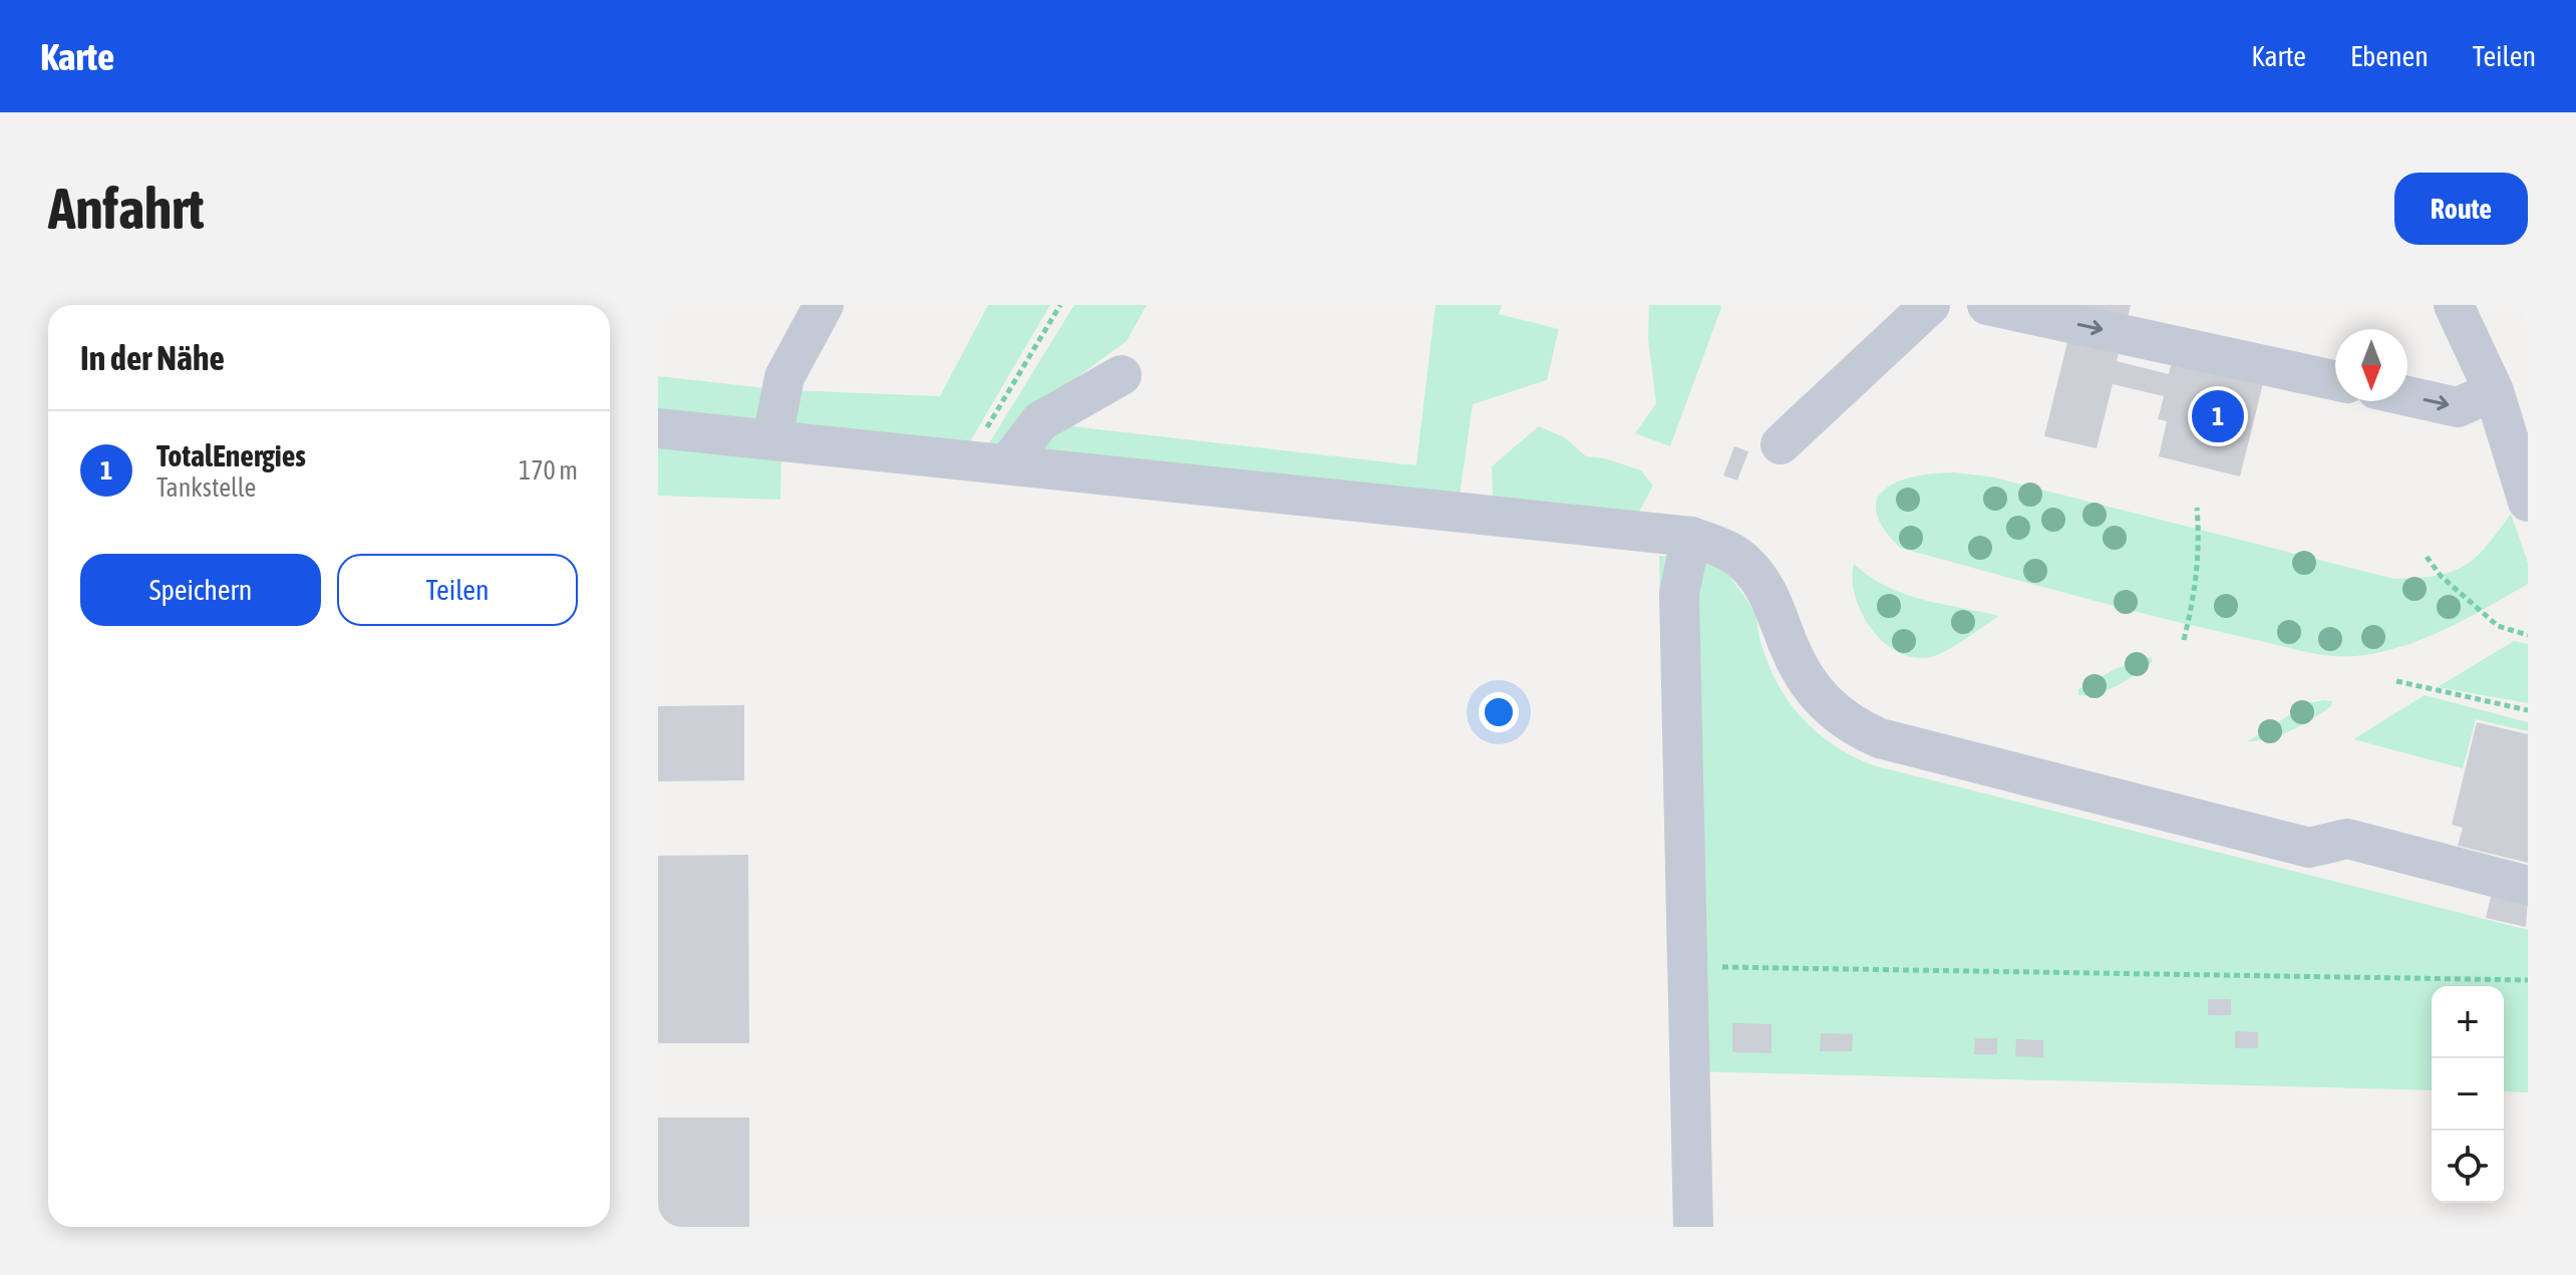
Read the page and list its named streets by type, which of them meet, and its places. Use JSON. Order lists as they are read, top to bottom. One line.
{"north":"bottom","page":{"header":"Karte","nav":["Karte","Ebenen","Teilen"],"buttons":["Route",["Speichern","Teilen"]],"title":"Anfahrt","heading":"In der Nähe","pins":"1","list":[{"mark":"1","name":"TotalEnergies","note":"Tankstelle","value":"170 m"}],"map_buttons":["+","−"]}}
